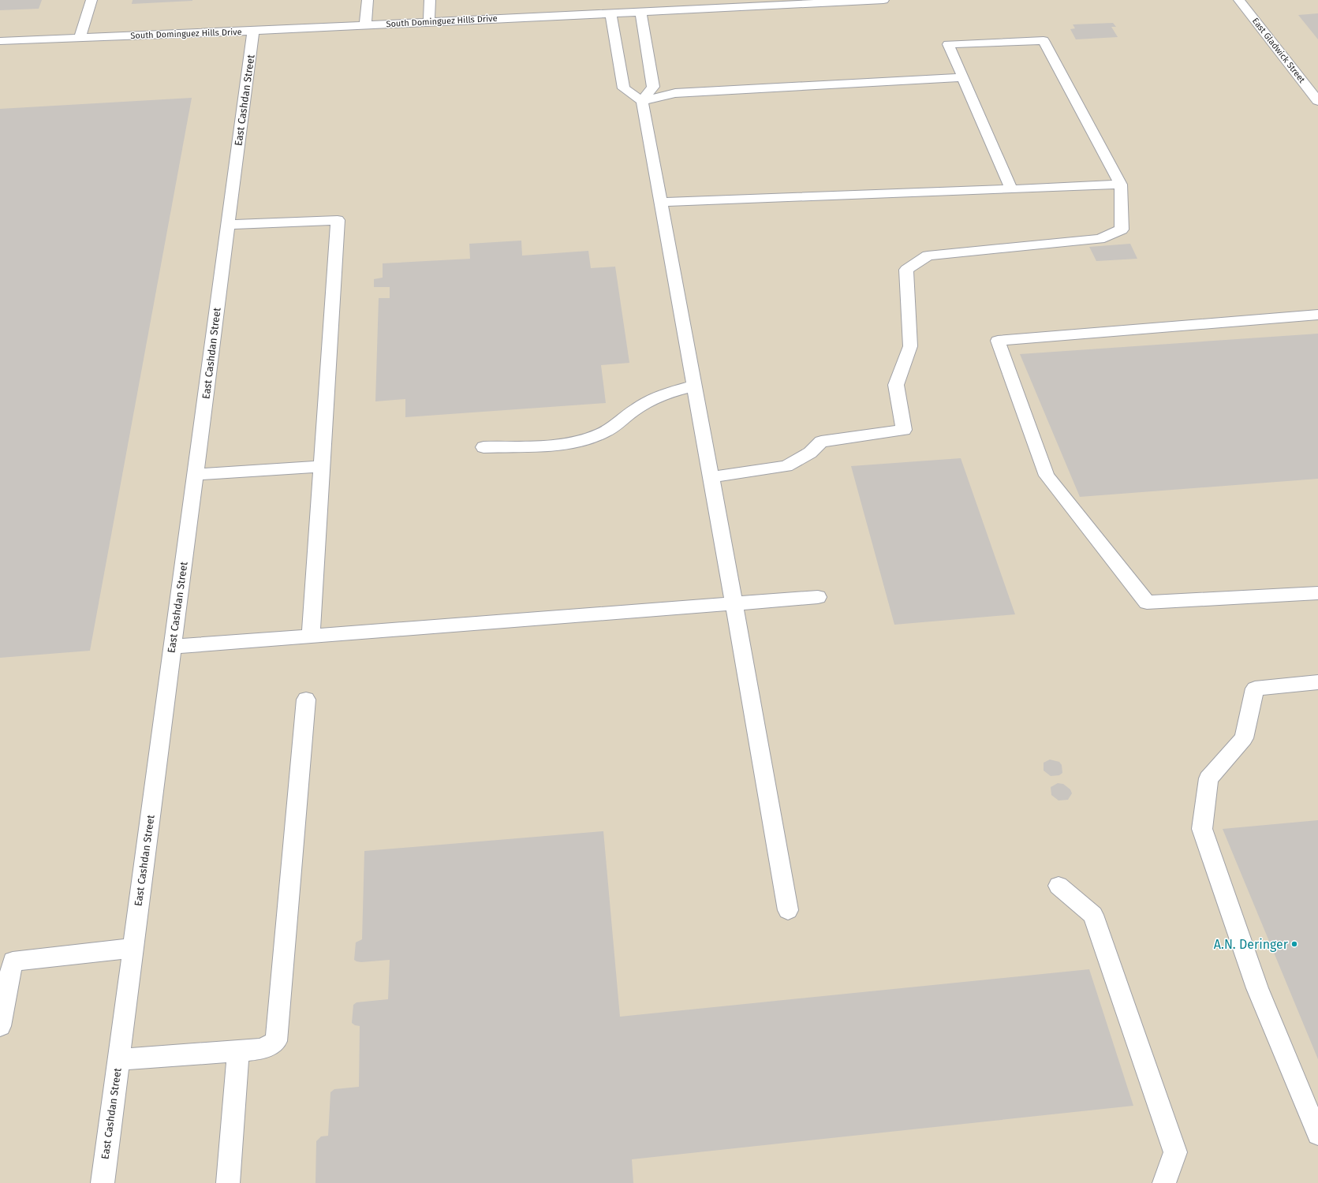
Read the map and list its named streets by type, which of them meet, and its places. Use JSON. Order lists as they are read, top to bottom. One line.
{"streets":{"street":["South Dominguez Hills Drive","East Gladwick Street","East Cashdan Street"]},"crossings":[["South Dominguez Hills Drive","East Cashdan Street"]],"places":["A.N. Deringer"]}
